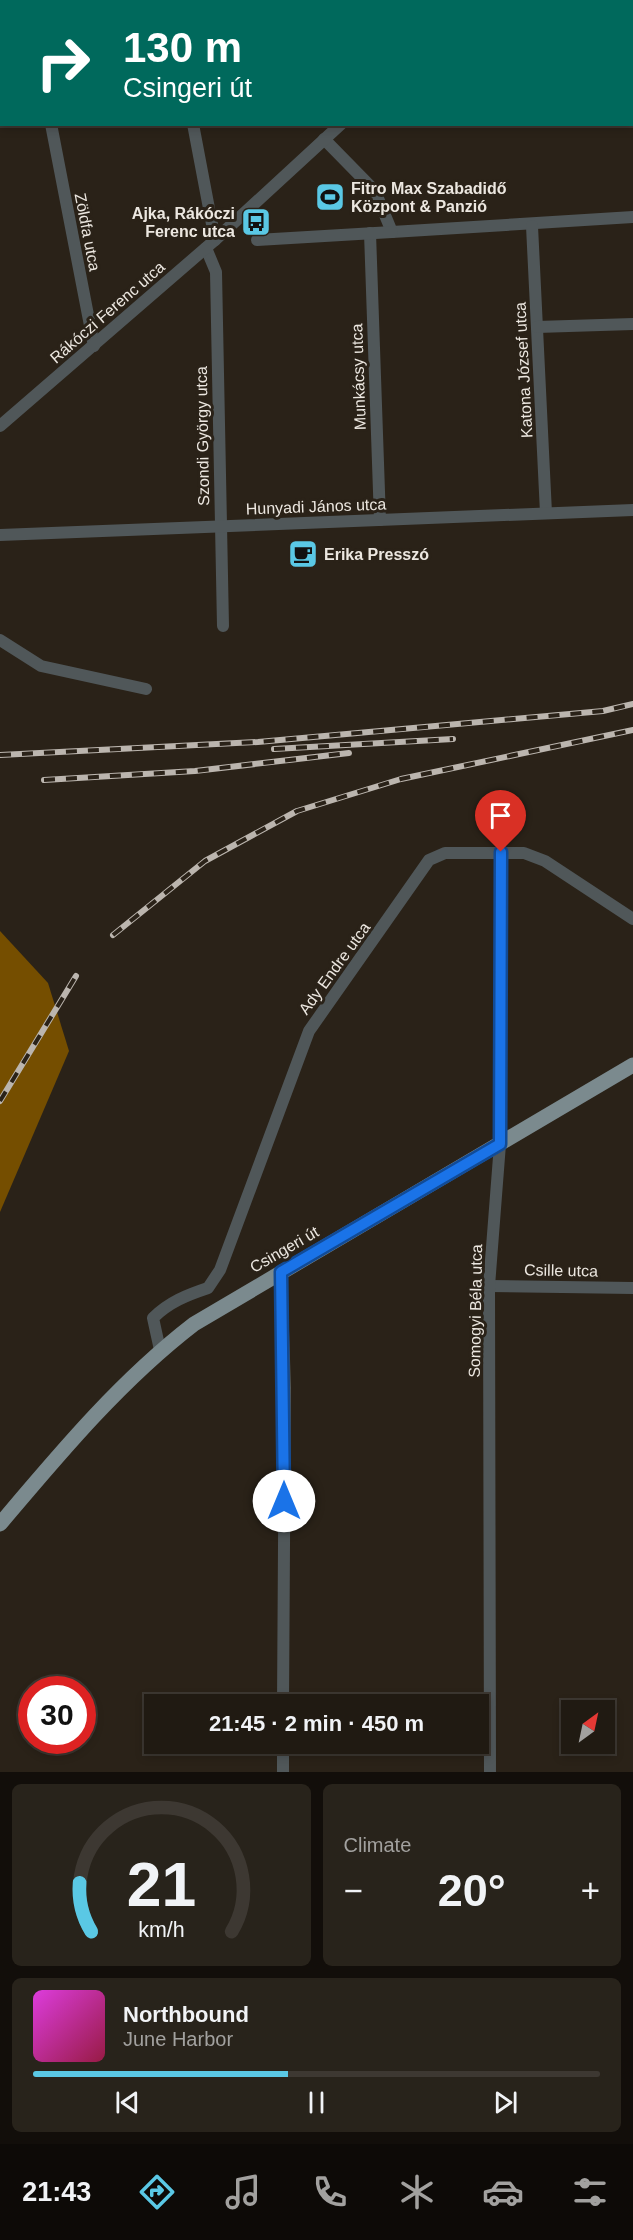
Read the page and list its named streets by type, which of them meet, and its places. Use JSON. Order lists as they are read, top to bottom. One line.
{"streets":{"main road":["Csingeri út"],"street":["Zöldfa utca","Rákóczi Ferenc utca","Katona József utca","Munkácsy utca","Szondi György utca","Hunyadi János utca","Ady Endre utca","Csille utca","Somogyi Béla utca"]},"crossings":[["Zöldfa utca","Rákóczi Ferenc utca"],["Rákóczi Ferenc utca","Szondi György utca"],["Katona József utca","Hunyadi János utca"],["Munkácsy utca","Hunyadi János utca"],["Szondi György utca","Hunyadi János utca"],["Ady Endre utca","Csingeri út"],["Ady Endre utca","Somogyi Béla utca"],["Csingeri út","Somogyi Béla utca"],["Csille utca","Somogyi Béla utca"]],"places":{"sports":["Fitro Max Szabadidő Központ & Panzió"],"bus stop":["Ajka, Rákóczi Ferenc utca"],"cafe":["Erika Presszó"]},"north":"top right","page":{"turn":["130 m","Csingeri út"],"limit":"30","trip":"21:45 · 2 min · 450 m","tile":"Climate","heat":["−","20°","+"],"song":["Northbound","June Harbor"],"tabs":"21:43","gauge":["21","km/h"]}}
